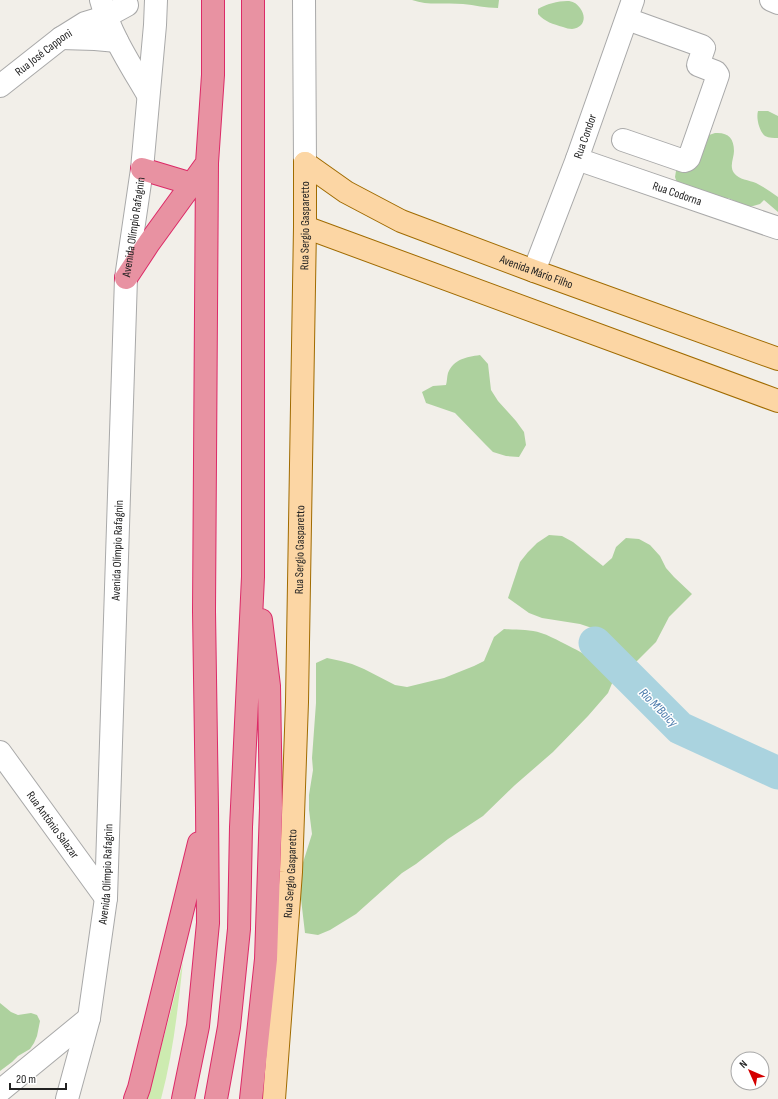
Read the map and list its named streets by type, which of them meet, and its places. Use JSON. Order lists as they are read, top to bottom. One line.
{"streets":{"main road":["Rua Sergio Gasparetto","Avenida Mário Filho"],"street":["Rua José Capponi","Rua Condor","Rua Codorna","Avenida Olímpio Rafagnin","Rua Antônio Salazar"]},"crossings":[["Rua Condor","Rua Codorna"],["Rua Condor","Avenida Mário Filho"],["Rua Sergio Gasparetto","Avenida Mário Filho"],["Avenida Olímpio Rafagnin","Rua Antônio Salazar"]],"water":["Rio M'Boicy"],"scale_bar":"20 m","north":"top left"}
